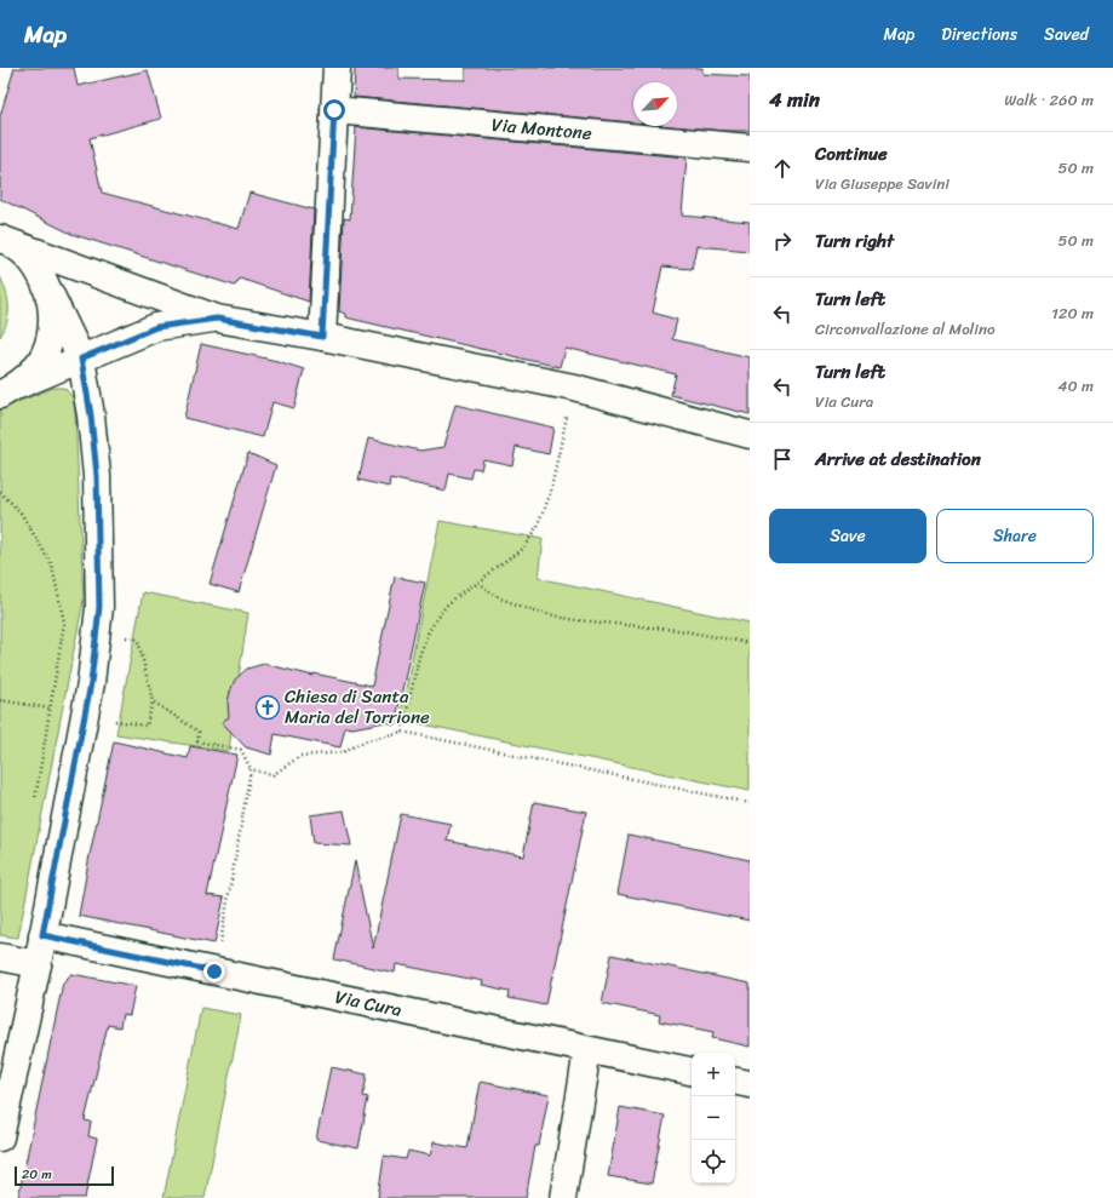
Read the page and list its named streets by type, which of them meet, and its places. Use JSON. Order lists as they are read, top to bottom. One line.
{"streets":{"street":["Via Montone","Via Cura"]},"places":{"church":["Chiesa di Santa Maria del Torrione"]},"scale_bar":"20 m","north":"top right","page":{"header":"Map","nav":["Map","Directions","Saved"],"heading":["4 min","Walk · 260 m"],"list":[["Continue","Via Giuseppe Savini","50 m"],["Turn right","50 m"],["Turn left","Circonvallazione al Molino","120 m"],["Turn left","Via Cura","40 m"],"Arrive at destination"],"buttons":["Save","Share"],"map_buttons":["+","−"],"scale":"20 m"}}
